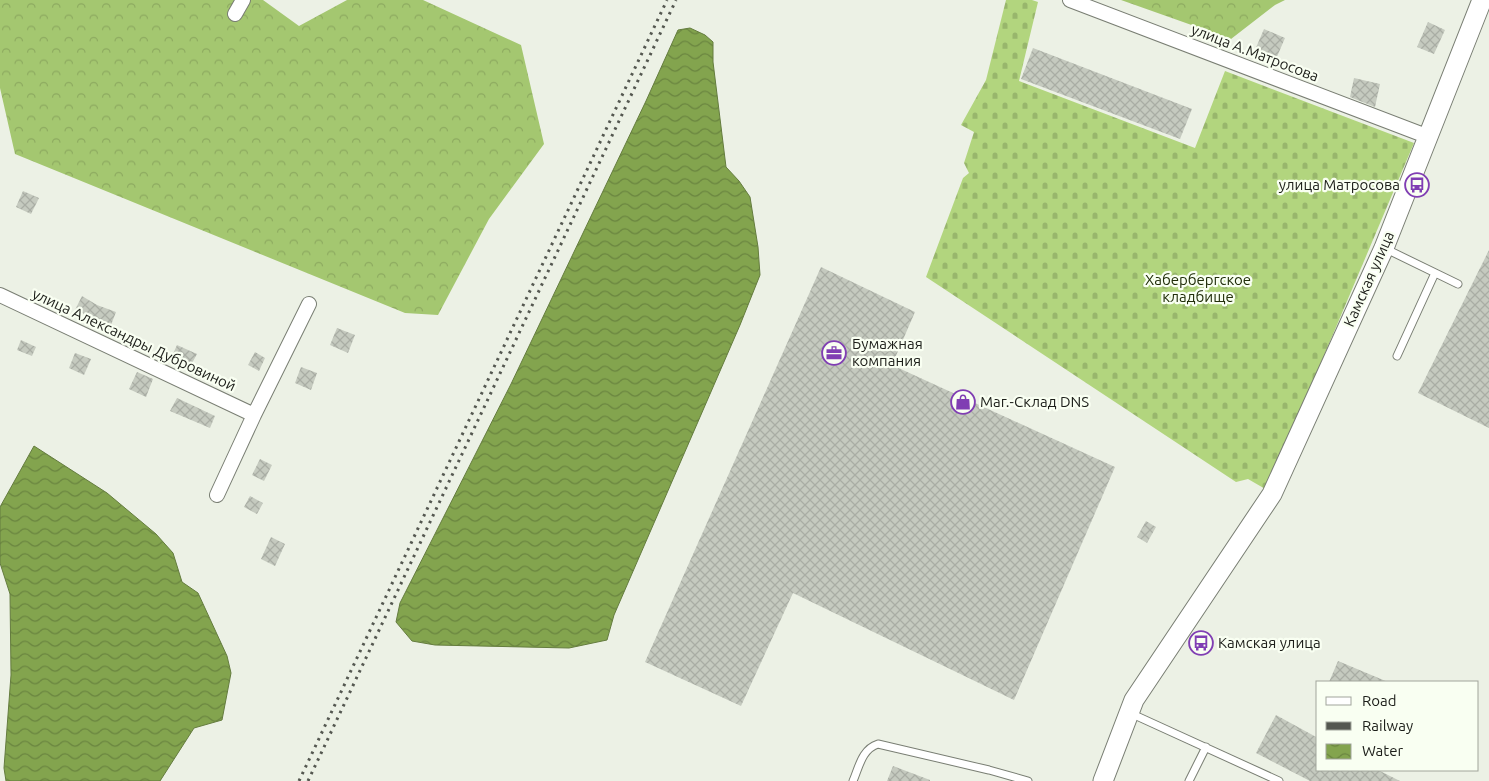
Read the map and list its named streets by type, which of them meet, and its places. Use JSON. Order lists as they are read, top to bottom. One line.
{"streets":{"main road":["Камская улица"],"street":["улица А.Матросова","улица Александры Дубровиной"]},"crossings":[["улица А.Матросова","Камская улица"]],"parks":["Хабербергское кладбище"],"places":{"bus stop":["улица Матросова","Камская улица"],"office":["Бумажная компания"],"shop":["Маг.-Склад DNS"]},"legend":["Road","Railway","Water"]}
